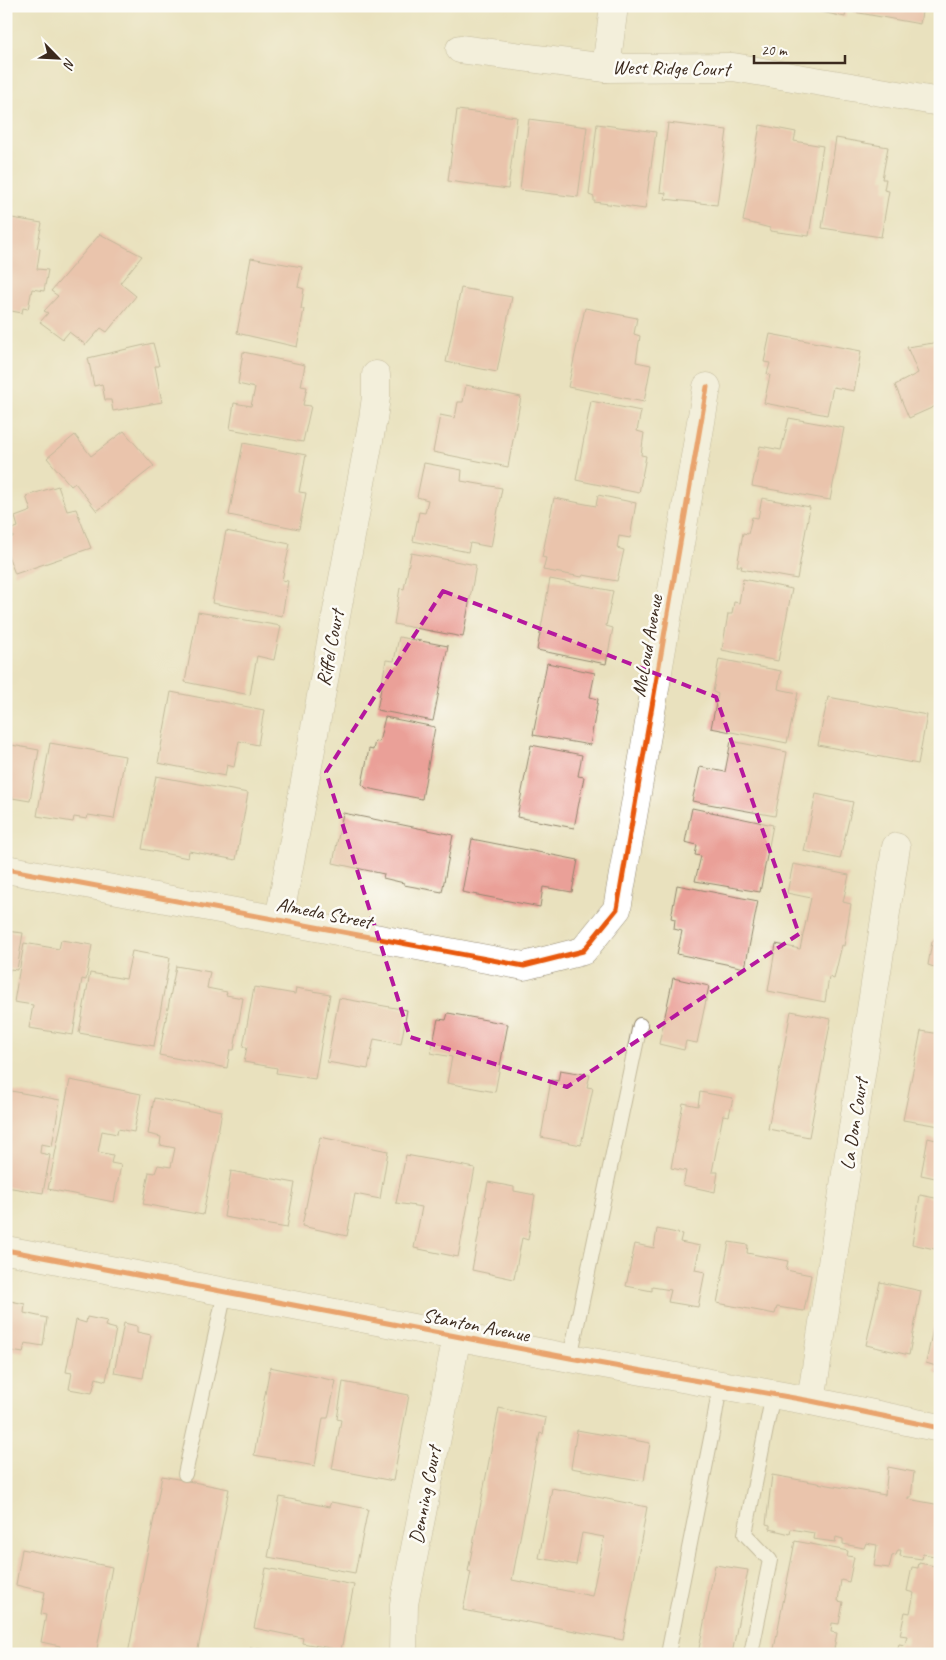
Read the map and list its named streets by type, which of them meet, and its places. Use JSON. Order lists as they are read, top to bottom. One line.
{"streets":{"street":["West Ridge Court","McLoud Avenue","Riffel Court","Almeda Street","La Don Court","Stanton Avenue","Denning Court"]},"crossings":[["McLoud Avenue","Almeda Street"],["Riffel Court","Almeda Street"],["La Don Court","Stanton Avenue"],["Stanton Avenue","Denning Court"]],"scale_bar":"20 m","north":"bottom right"}
